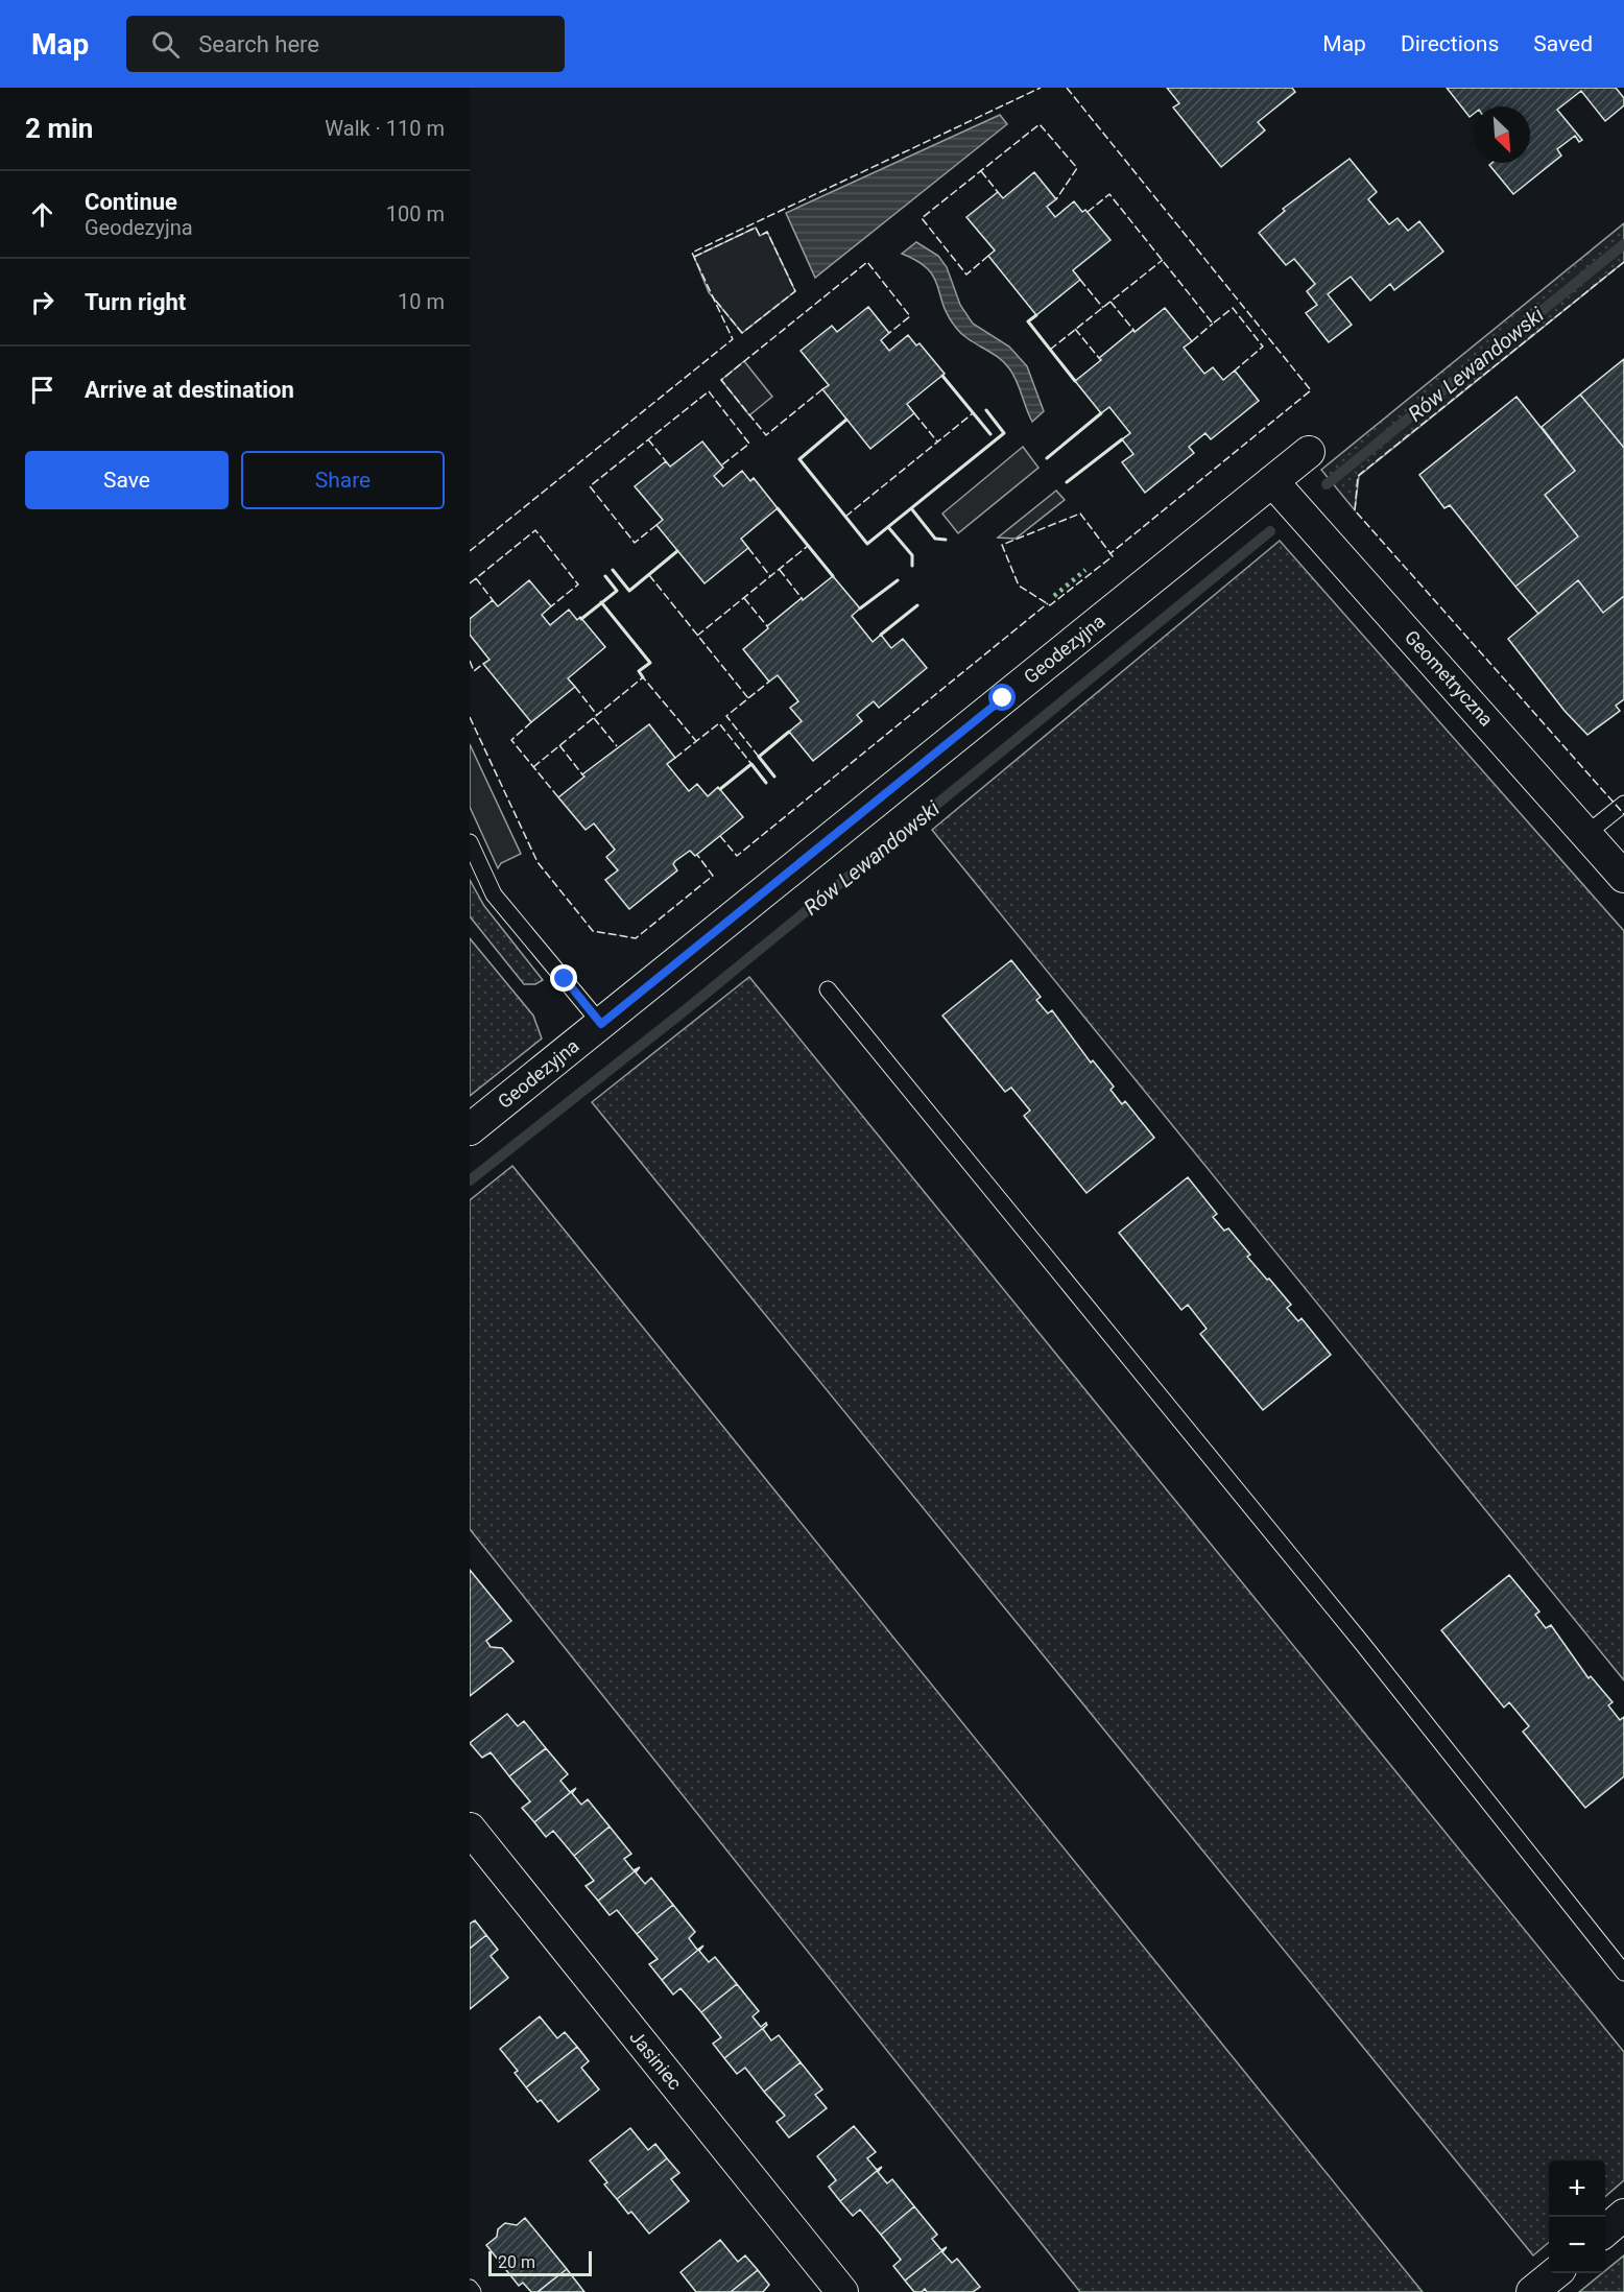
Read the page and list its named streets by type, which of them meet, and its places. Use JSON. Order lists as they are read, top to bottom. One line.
{"streets":{"street":["Geodezyjna","Geometryczna","Jasiniec"]},"crossings":[["Geodezyjna","Geometryczna"]],"water":["Rów Lewandowski"],"scale_bar":"20 m","north":"bottom right","page":{"header":"Map","search":"Search here","nav":["Map","Directions","Saved"],"heading":["2 min","Walk · 110 m"],"list":[["Continue","Geodezyjna","100 m"],["Turn right","10 m"],"Arrive at destination"],"buttons":["Save","Share"],"map_buttons":["+","−"],"scale":"20 m"}}
